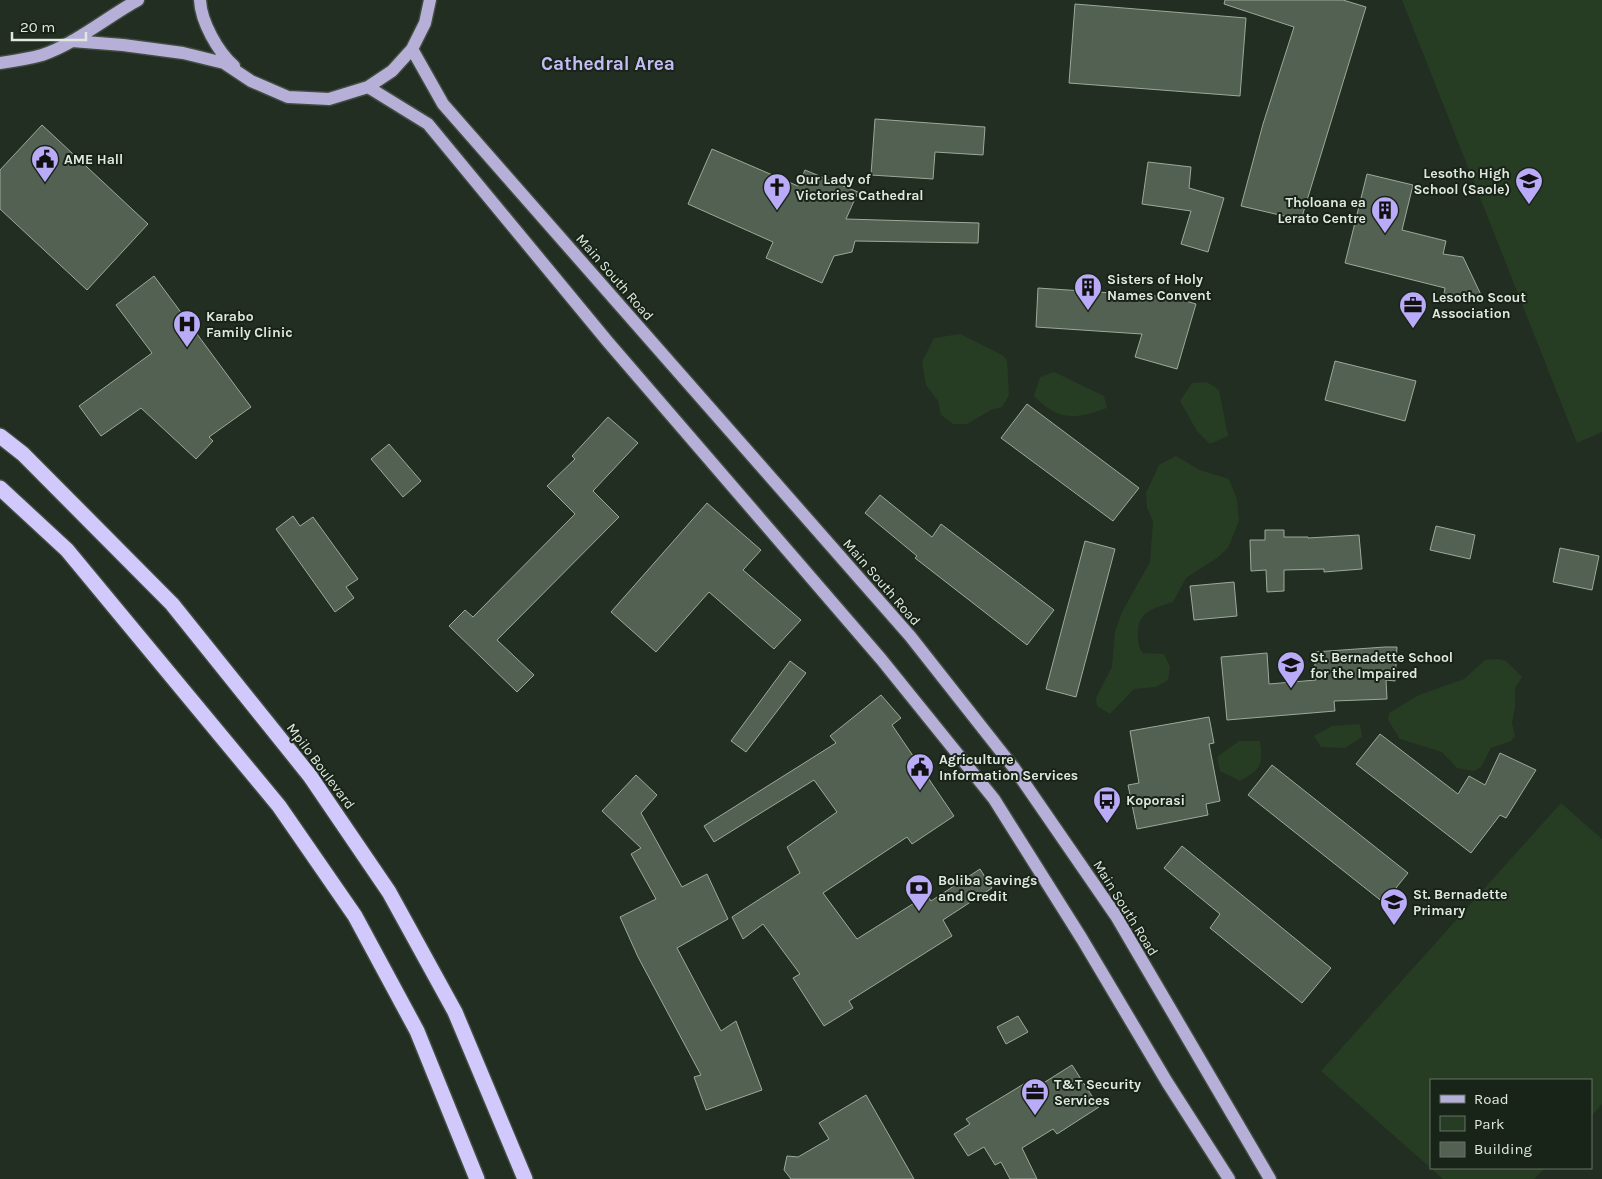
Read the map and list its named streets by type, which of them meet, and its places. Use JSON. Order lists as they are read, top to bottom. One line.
{"streets":{"highway":["Mpilo Boulevard"],"main road":["Main South Road"]},"districts":["Cathedral Area"],"places":{"public building":["AME Hall","Agriculture Information Services"],"school or university":["Lesotho High School (Saole)","St. Bernadette School for the Impaired","St. Bernadette Primary"],"church":["Our Lady of Victories Cathedral"],"building":["Tholoana ea Lerato Centre","Sisters of Holy Names Convent"],"office":["Lesotho Scout Association","T&T Security Services"],"hospital":["Karabo Family Clinic"],"bus stop":["Koporasi"],"bank":["Boliba Savings and Credit"]},"legend":["Road","Park","Building"],"scale_bar":"20 m"}
